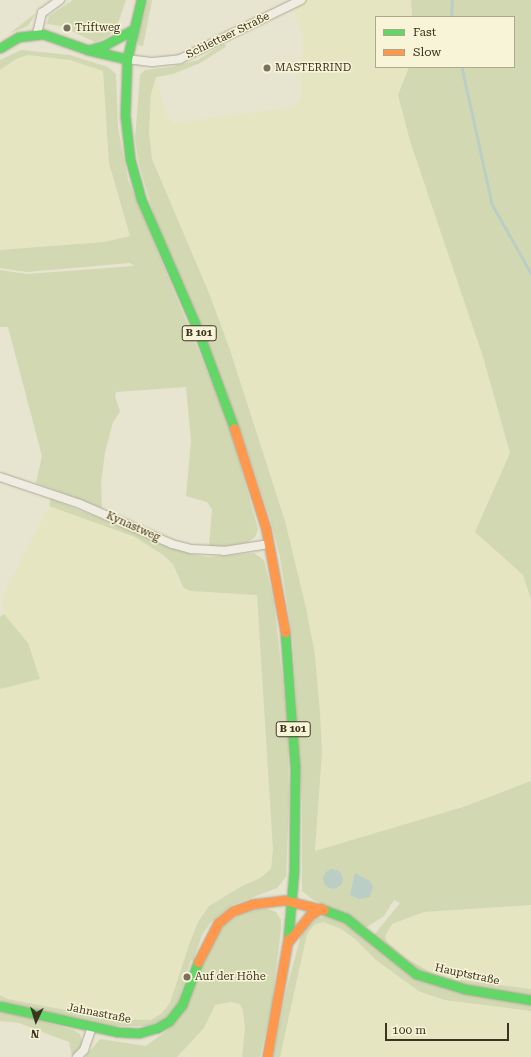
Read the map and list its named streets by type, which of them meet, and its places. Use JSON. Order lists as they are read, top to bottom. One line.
{"streets":{"main road":["B 101","Hauptstraße","Jahnastraße"],"street":["Schlettaer Straße","Kynastweg"]},"crossings":[["Schlettaer Straße","B 101"],["B 101","Kynastweg"],["B 101","Hauptstraße"],["B 101","Jahnastraße"],["Hauptstraße","Jahnastraße"]],"places":["Triftweg","MASTERRIND","Auf der Höhe"],"legend":["Fast","Slow"],"scale_bar":"100 m","north":"bottom"}
